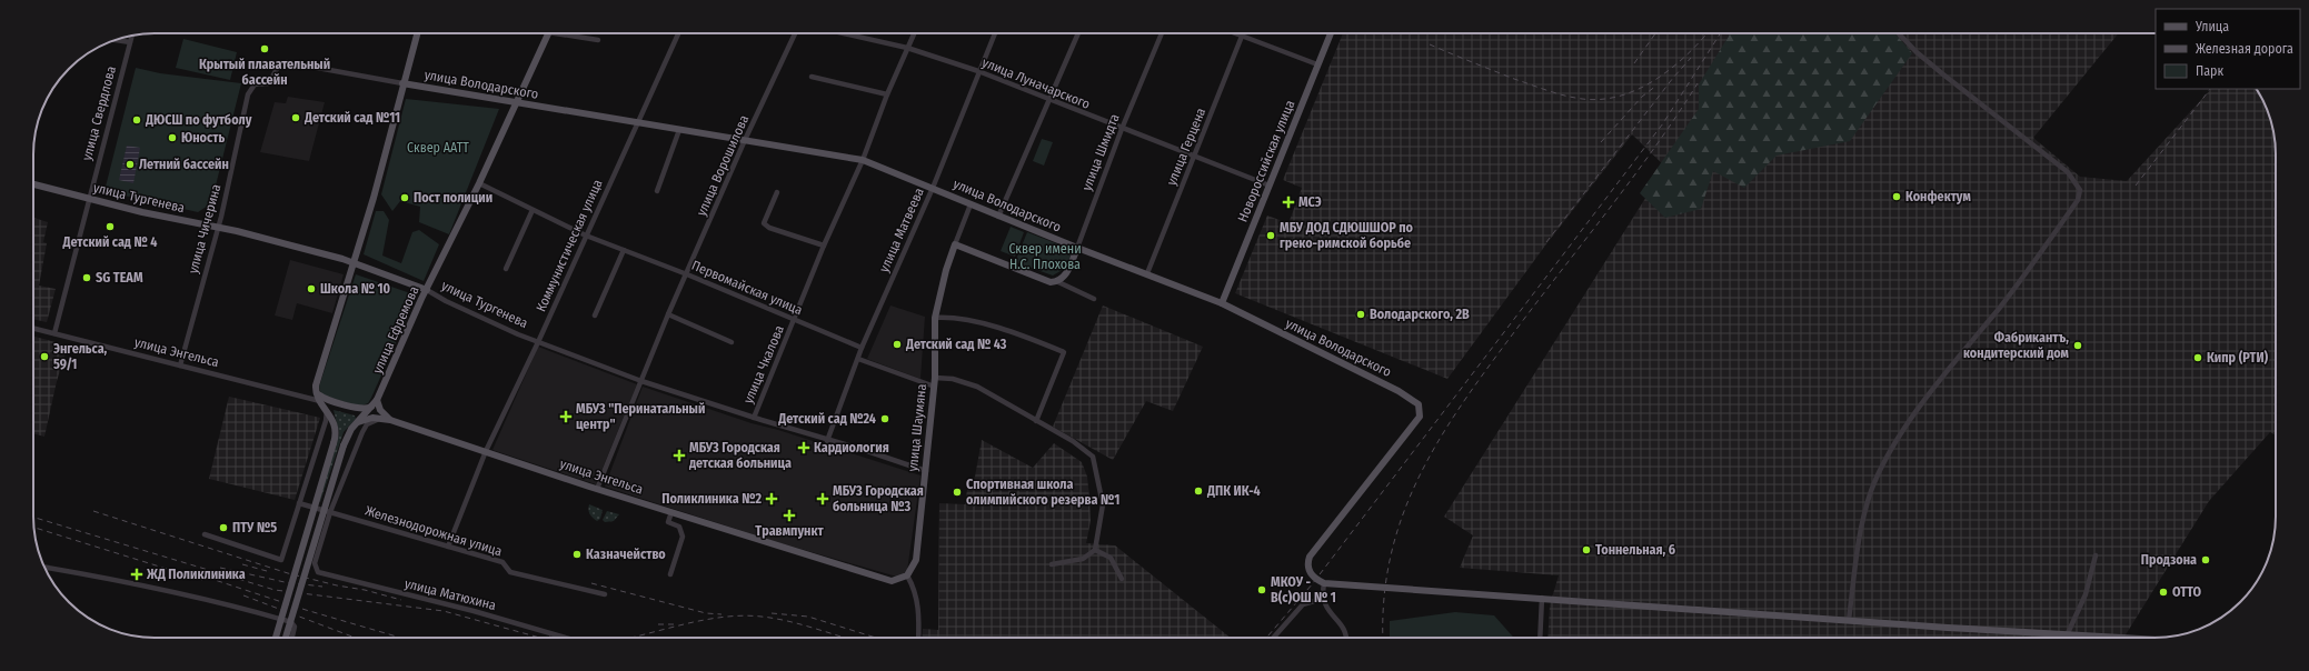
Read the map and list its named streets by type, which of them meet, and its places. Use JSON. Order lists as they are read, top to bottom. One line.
{"streets":{"main road":["улица Володарского","улица Шмидта","Новороссийская улица","улица Тургенева","улица Ефремова","улица Энгельса","улица Шаумяна"],"street":["улица Луначарского","улица Свердлова","улица Герцена","улица Ворошилова","улица Чичерина","улица Матвеева","Коммунистическая улица","Первомайская улица","улица Чкалова","Железнодорожная улица","улица Матюхина"]},"crossings":[["улица Луначарского","улица Герцена"],["улица Луначарского","улица Шмидта"],["улица Луначарского","Новороссийская улица"],["улица Луначарского","улица Матвеева"],["улица Луначарского","улица Чкалова"],["улица Володарского","улица Герцена"],["улица Володарского","улица Шмидта"],["улица Володарского","Новороссийская улица"],["улица Володарского","улица Ворошилова"],["улица Володарского","улица Чичерина"],["улица Володарского","улица Матвеева"],["улица Володарского","Коммунистическая улица"],["улица Володарского","улица Ефремова"],["улица Володарского","улица Чкалова"],["улица Володарского","улица Шаумяна"],["улица Свердлова","улица Тургенева"],["улица Свердлова","улица Энгельса"],["улица Ворошилова","улица Тургенева"],["улица Ворошилова","Первомайская улица"],["улица Ворошилова","улица Энгельса"],["улица Тургенева","улица Чичерина"],["улица Тургенева","улица Матвеева"],["улица Тургенева","Коммунистическая улица"],["улица Тургенева","улица Ефремова"],["улица Тургенева","улица Чкалова"],["улица Тургенева","улица Шаумяна"],["улица Чичерина","улица Энгельса"],["улица Матвеева","Первомайская улица"],["Коммунистическая улица","Первомайская улица"],["Коммунистическая улица","улица Энгельса"],["Коммунистическая улица","Железнодорожная улица"],["Первомайская улица","улица Ефремова"],["Первомайская улица","улица Чкалова"],["улица Ефремова","улица Энгельса"],["улица Энгельса","улица Шаумяна"],["Железнодорожная улица","улица Матюхина"]],"parks":["Сквер ААТТ","Сквер имени Н.С. Плохова"],"places":{"other":["Крытый плавательный бассейн","Детский сад №11","ДЮСШ по футболу","Юность","Летний бассейн","Конфектум","Пост полиции","Детский сад № 4","МБУ ДОД СДЮШШОР по греко-римской борьбе","SG TEAM","Школа № 10","Володарского, 2В","Детский сад № 43","Фабрикантъ, кондитерский дом","Энгельса, 59/1","Кипр (РТИ)","Детский сад №24","ДПК ИК-4","Спортивная школа олимпийского резерва №1","ПТУ №5","Тоннельная, 6","Казначейство","Продзона","МКОУ - В(с)ОШ № 1","ОТТО"],"health":["МСЭ","МБУЗ \"Перинатальный центр\"","Кардиология","МБУЗ Городская детская больница","Поликлиника №2","МБУЗ Городская больница №3","Травмпункт","ЖД Поликлиника"]},"legend":["Улица","Железная дорога","Парк"]}
